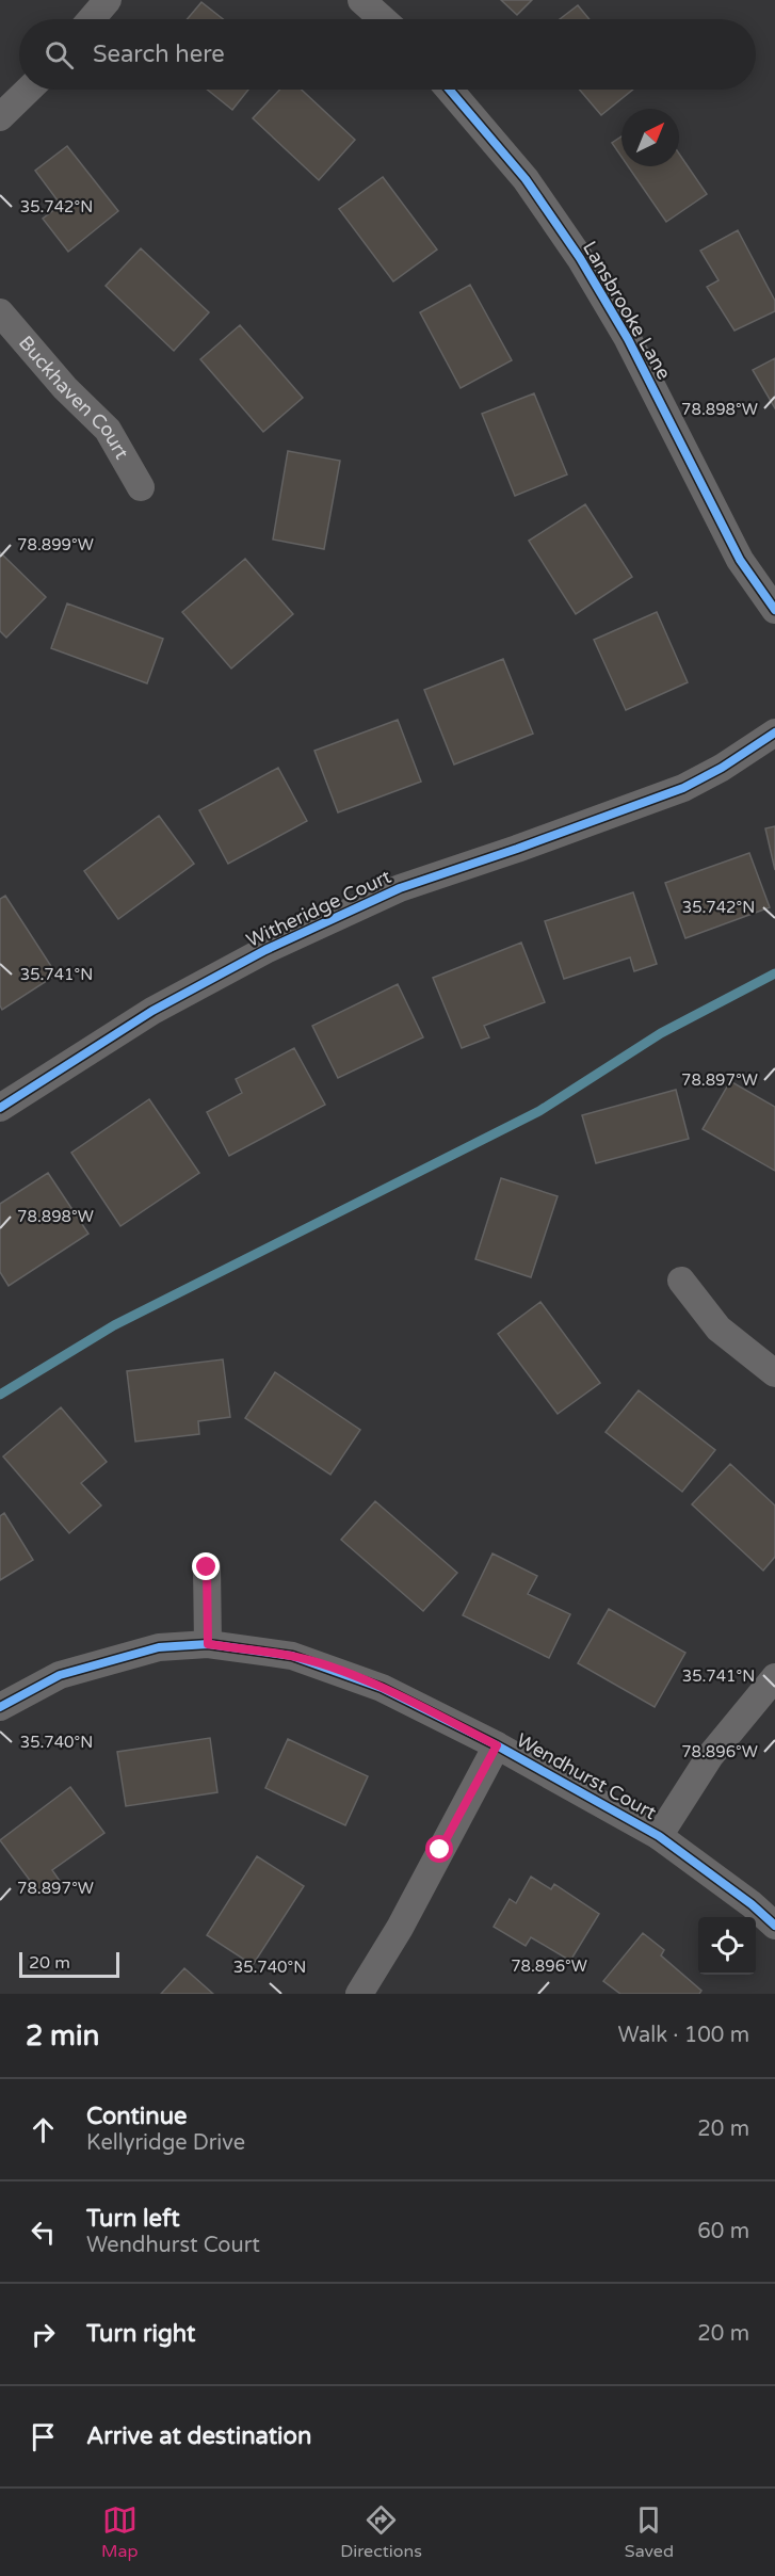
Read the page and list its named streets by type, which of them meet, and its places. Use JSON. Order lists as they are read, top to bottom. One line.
{"streets":{"street":["Lansbrooke Lane","Buckhaven Court","Witheridge Court","Wendhurst Court"]},"scale_bar":"20 m","north":"top right","page":{"search":"Search here","scale":"20 m","heading":["2 min","Walk · 100 m"],"list":[["Continue","Kellyridge Drive","20 m"],["Turn left","Wendhurst Court","60 m"],["Turn right","20 m"],"Arrive at destination"],"nav":["Map","Directions","Saved"]},"coordinates":["35.742°N","78.898°W","78.899°W","35.741°N","78.897°W","35.740°N","78.896°W"]}
